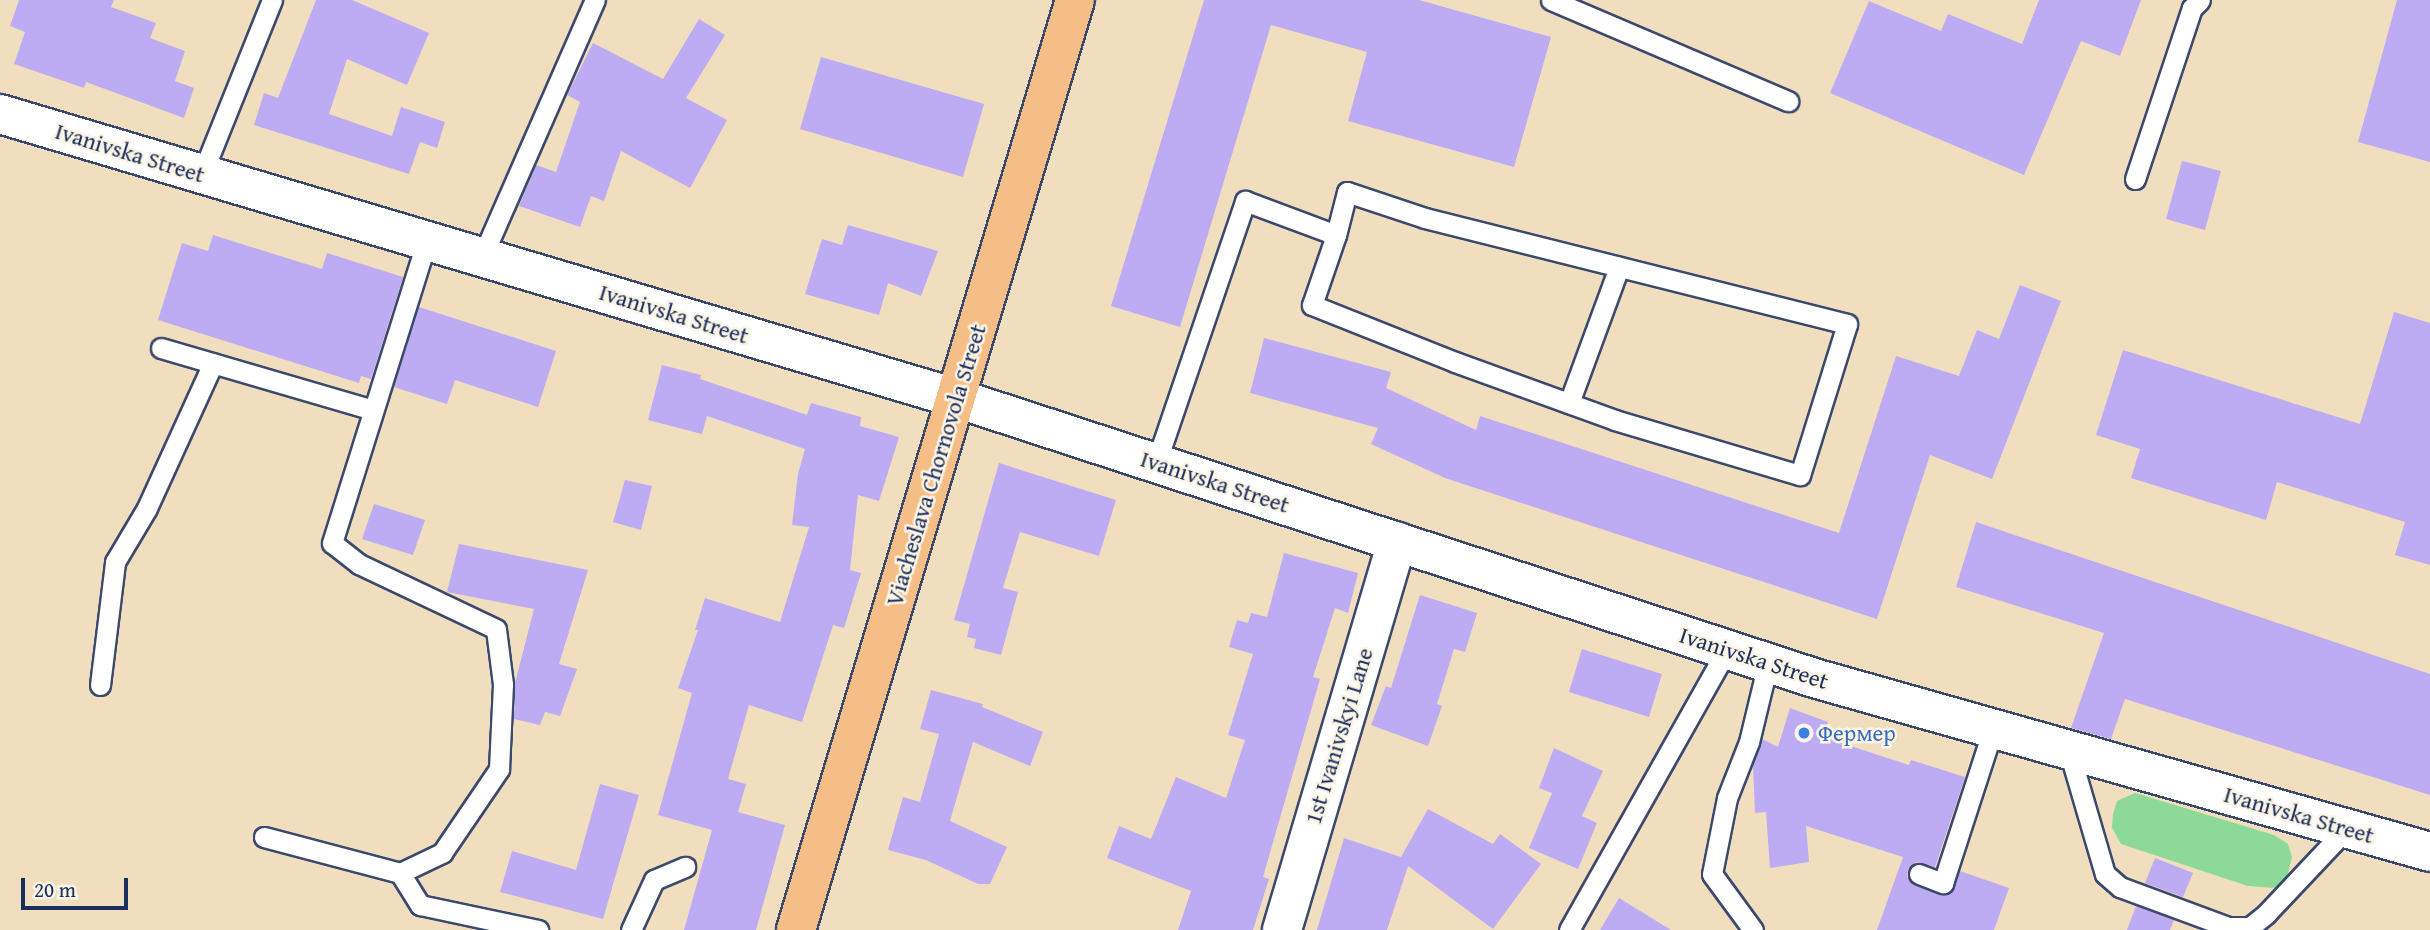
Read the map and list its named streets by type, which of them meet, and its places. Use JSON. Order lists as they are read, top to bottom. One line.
{"streets":{"main road":["Viacheslava Chornovola Street"],"street":["Ivanivska Street","1st Ivanivskyi Lane"]},"crossings":[["Ivanivska Street","Viacheslava Chornovola Street"],["Ivanivska Street","1st Ivanivskyi Lane"]],"places":["Фермер"],"scale_bar":"20 m"}
